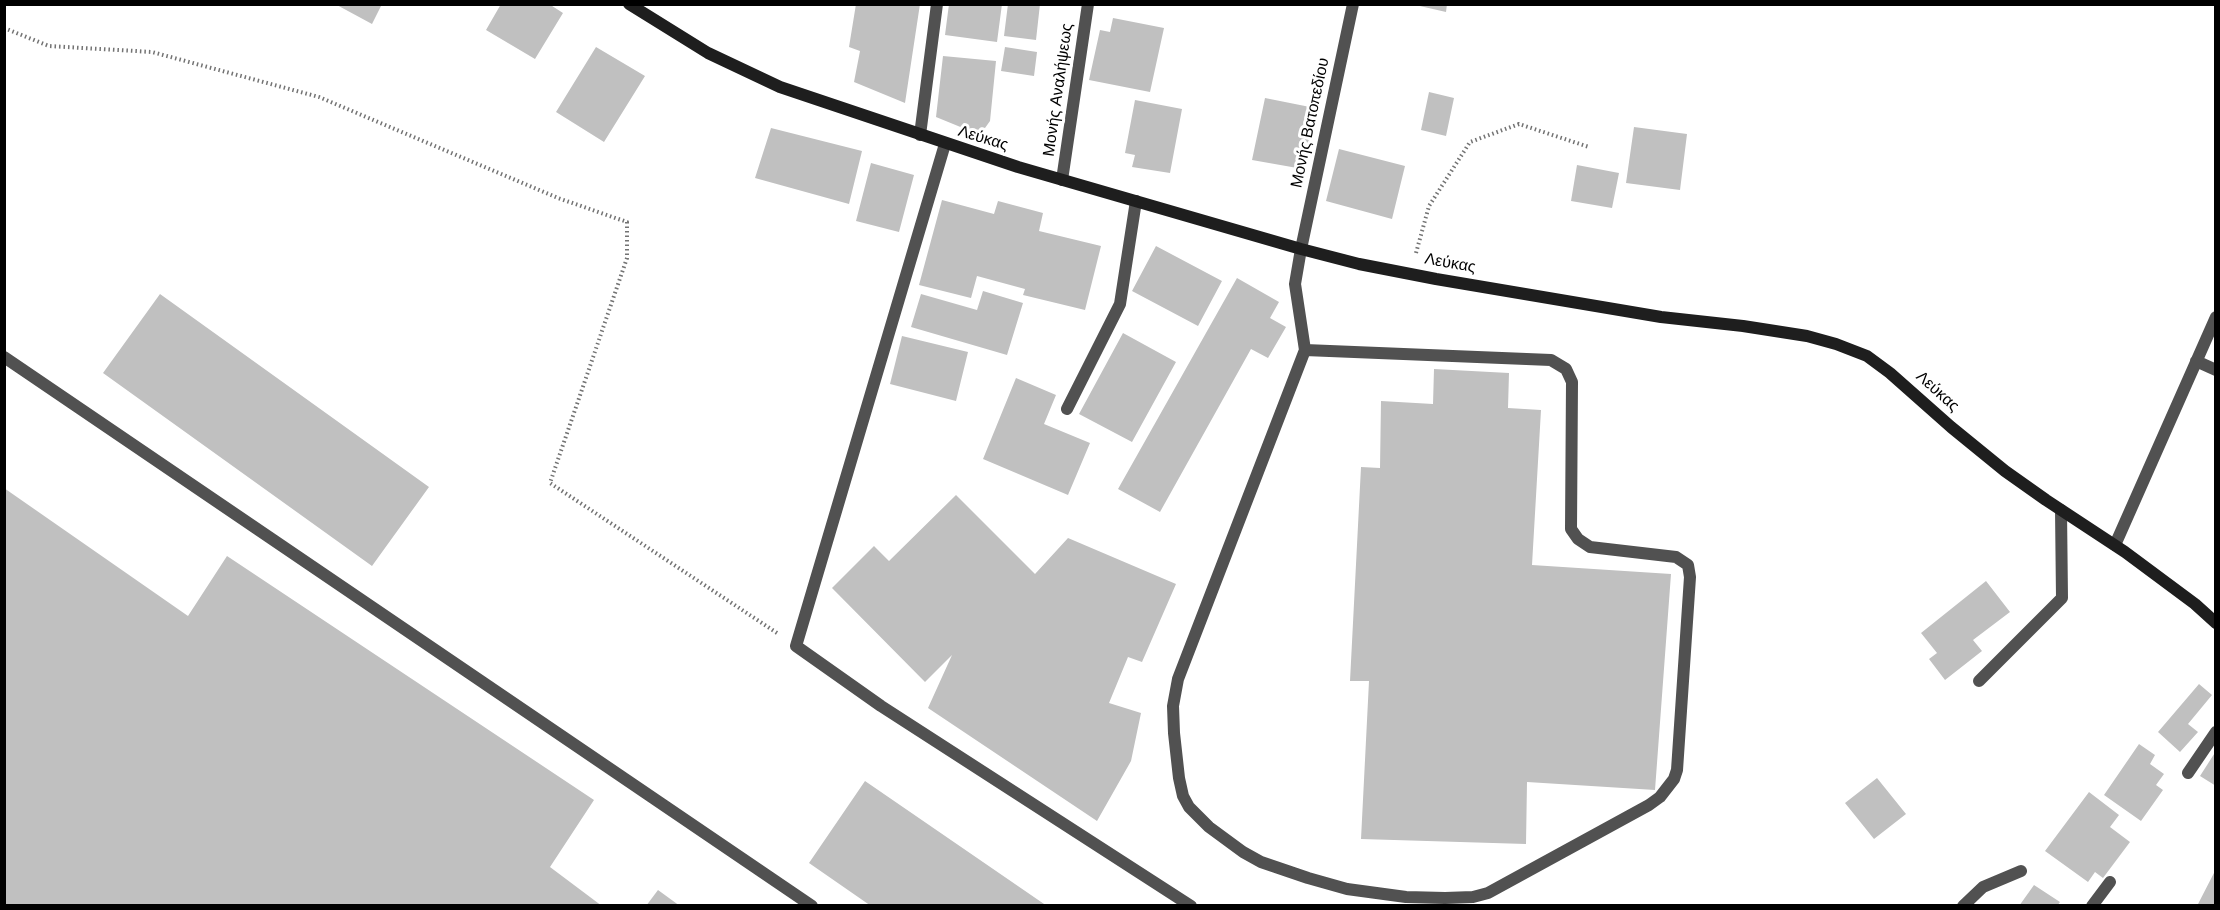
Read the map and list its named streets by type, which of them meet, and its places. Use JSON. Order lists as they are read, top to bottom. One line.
{"streets":{"street":["Μονής Αναλήψεως","Μονής Βατοπεδίου","Λεύκας"]},"crossings":[["Μονής Αναλήψεως","Λεύκας"],["Μονής Βατοπεδίου","Λεύκας"]]}
